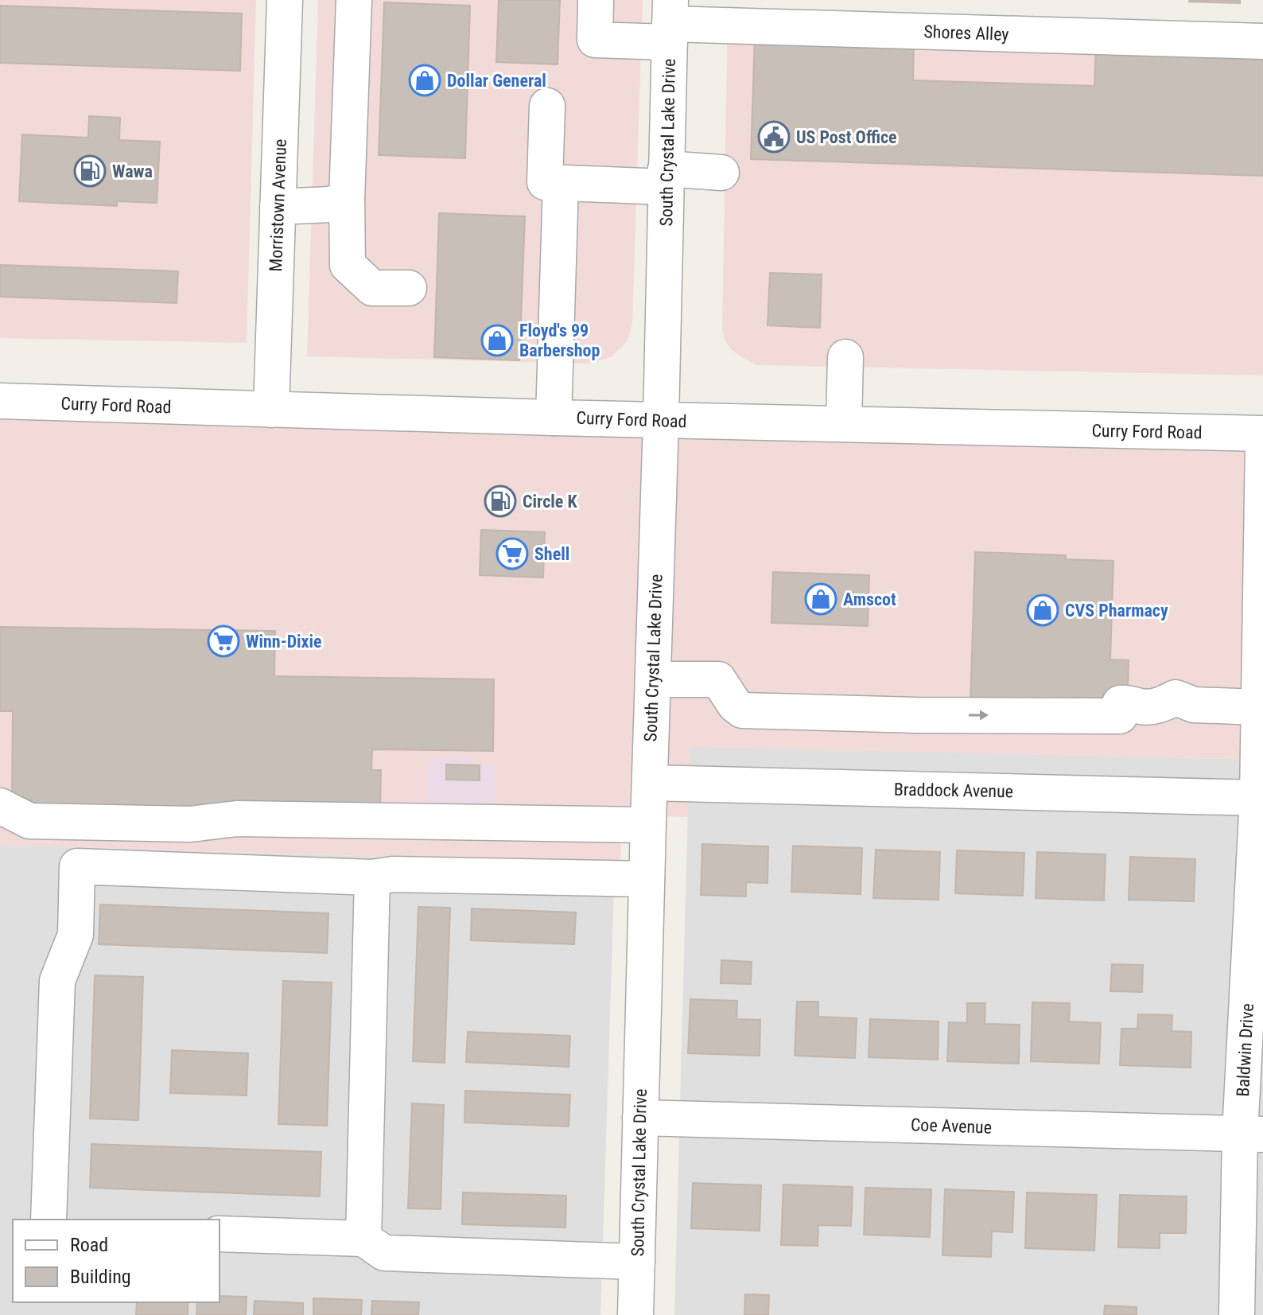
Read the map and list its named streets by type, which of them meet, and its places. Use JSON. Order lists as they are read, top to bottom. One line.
{"streets":{"street":["Shores Alley","South Crystal Lake Drive","Morristown Avenue","Curry Ford Road","Braddock Avenue","Baldwin Drive","Coe Avenue"]},"crossings":[["Shores Alley","South Crystal Lake Drive"],["South Crystal Lake Drive","Curry Ford Road"],["South Crystal Lake Drive","Braddock Avenue"],["South Crystal Lake Drive","Coe Avenue"],["Morristown Avenue","Curry Ford Road"],["Braddock Avenue","Baldwin Drive"],["Baldwin Drive","Coe Avenue"]],"places":{"shop":["Dollar General","Floyd's 99 Barbershop","Amscot","CVS Pharmacy"],"public building":["US Post Office"],"fuel station":["Wawa","Circle K"],"supermarket":["Shell","Winn-Dixie"]},"legend":["Road","Building"]}
